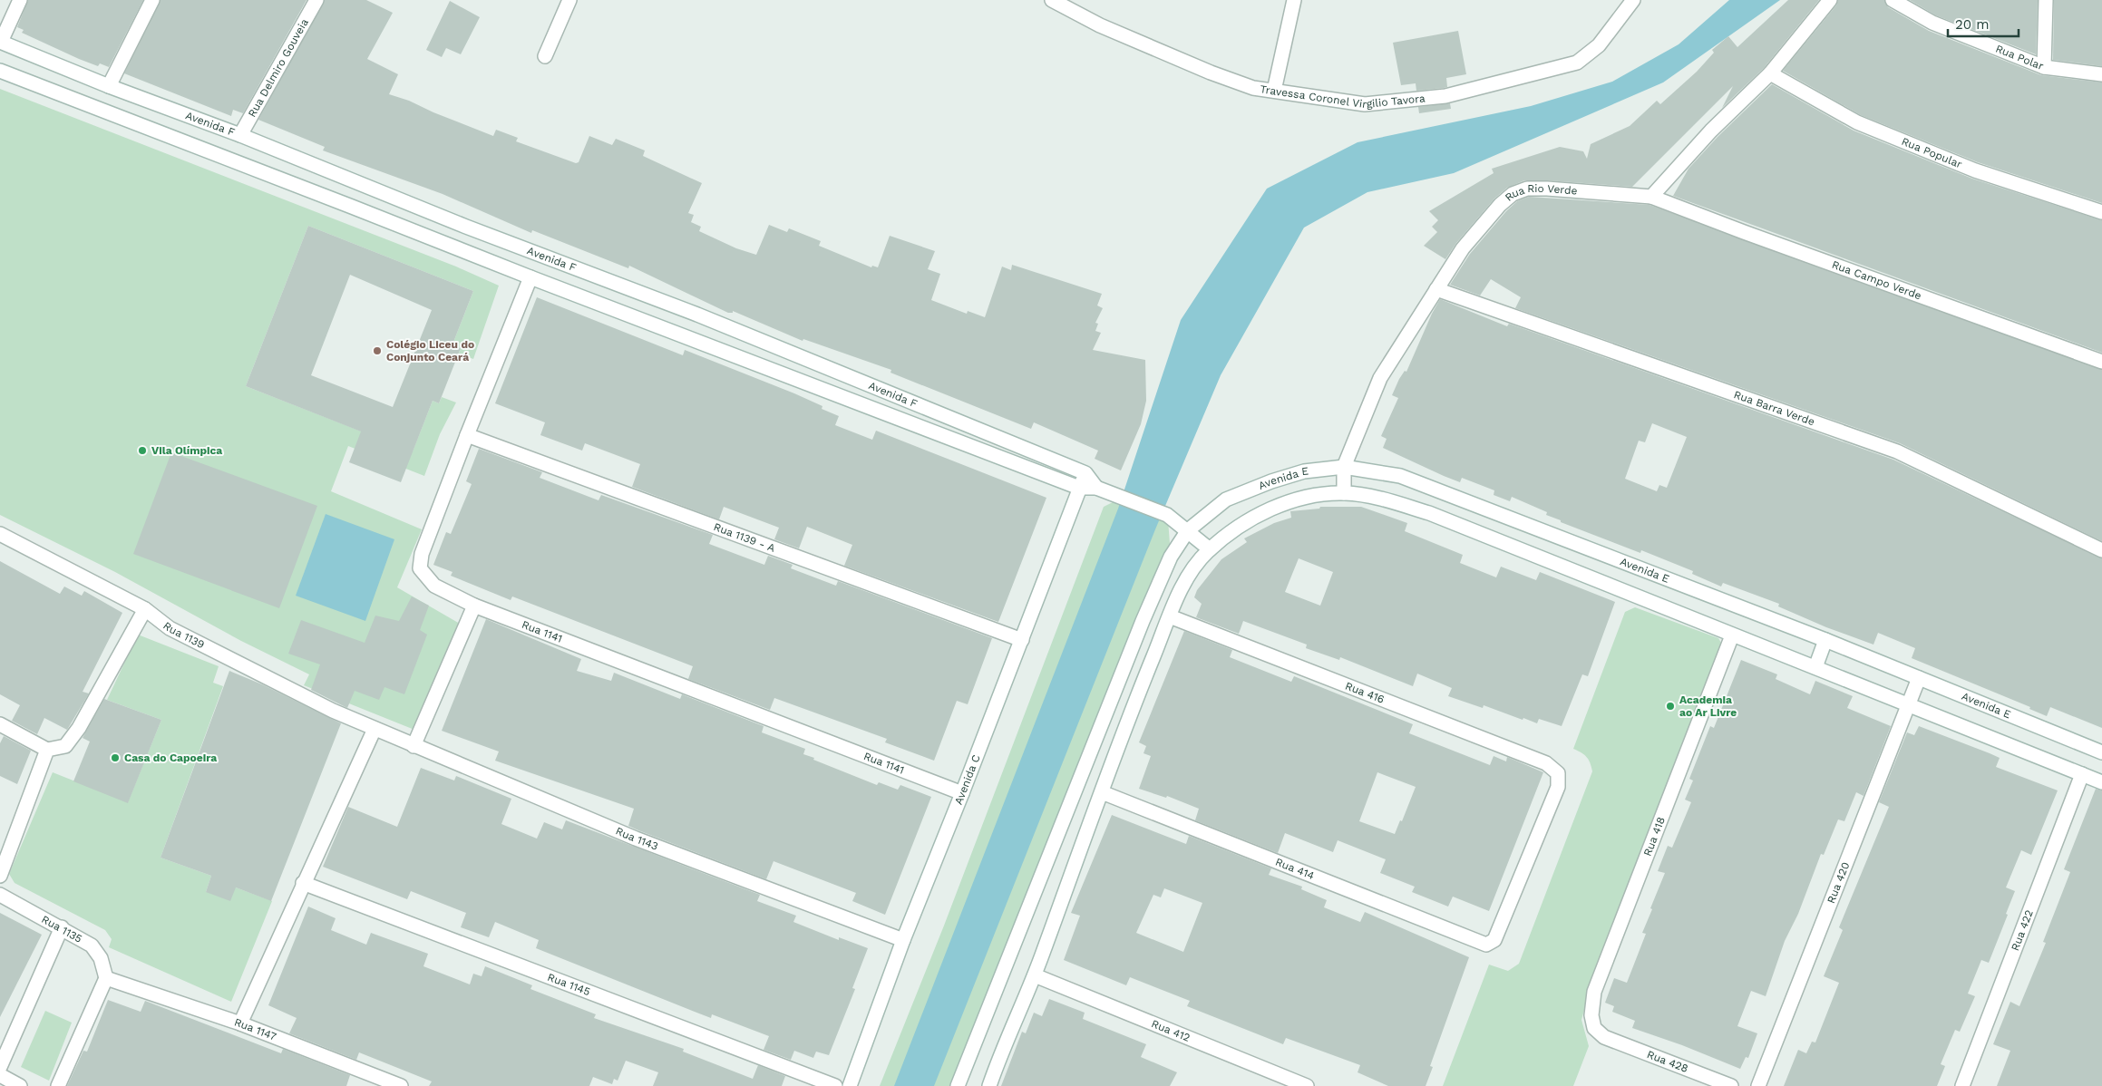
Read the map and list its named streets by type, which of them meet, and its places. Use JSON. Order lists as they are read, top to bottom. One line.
{"streets":{"street":["Rua Polar","Rua Delmiro Gouveia","Travessa Coronel Virgilio Tavora","Avenida F","Rua Popular","Rua Rio Verde","Rua Campo Verde","Rua Barra Verde","Avenida E","Rua 1139 - A","Rua 1141","Rua 1139","Rua 416","Avenida C","Rua 418","Rua 1143","Rua 414","Rua 420","Rua 1135","Rua 422","Rua 1145","Rua 1147","Rua 412","Rua 428"]},"crossings":[["Rua Delmiro Gouveia","Avenida F"],["Avenida F","Rua 1141"],["Avenida F","Avenida C"],["Rua Rio Verde","Rua Campo Verde"],["Rua Rio Verde","Rua Barra Verde"],["Rua Rio Verde","Avenida E"],["Avenida E","Rua 418"],["Avenida E","Rua 420"],["Avenida E","Rua 422"],["Rua 1139 - A","Rua 1141"],["Rua 1139 - A","Avenida C"],["Rua 1141","Avenida C"],["Rua 1139","Rua 1143"],["Rua 416","Rua 414"],["Avenida C","Rua 1143"],["Rua 418","Rua 428"],["Rua 1135","Rua 1147"]],"places":["Colégio Liceu do Conjunto Ceará","Vila Olímpica","Academia ao Ar Livre","Casa do Capoeira"],"scale_bar":"20 m"}
